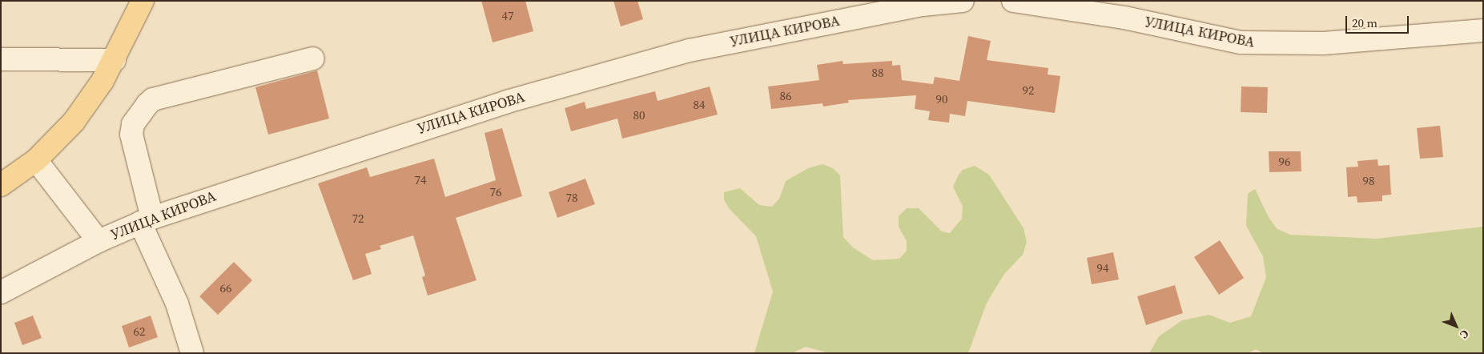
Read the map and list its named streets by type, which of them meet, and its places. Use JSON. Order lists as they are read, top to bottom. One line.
{"streets":{"street":["УЛИЦА КИРОВА"]},"house_numbers":["47","88","92","86","90","84","80","96","74","98","76","78","72","94","66","62"],"scale_bar":"20 m","north":"bottom right"}
